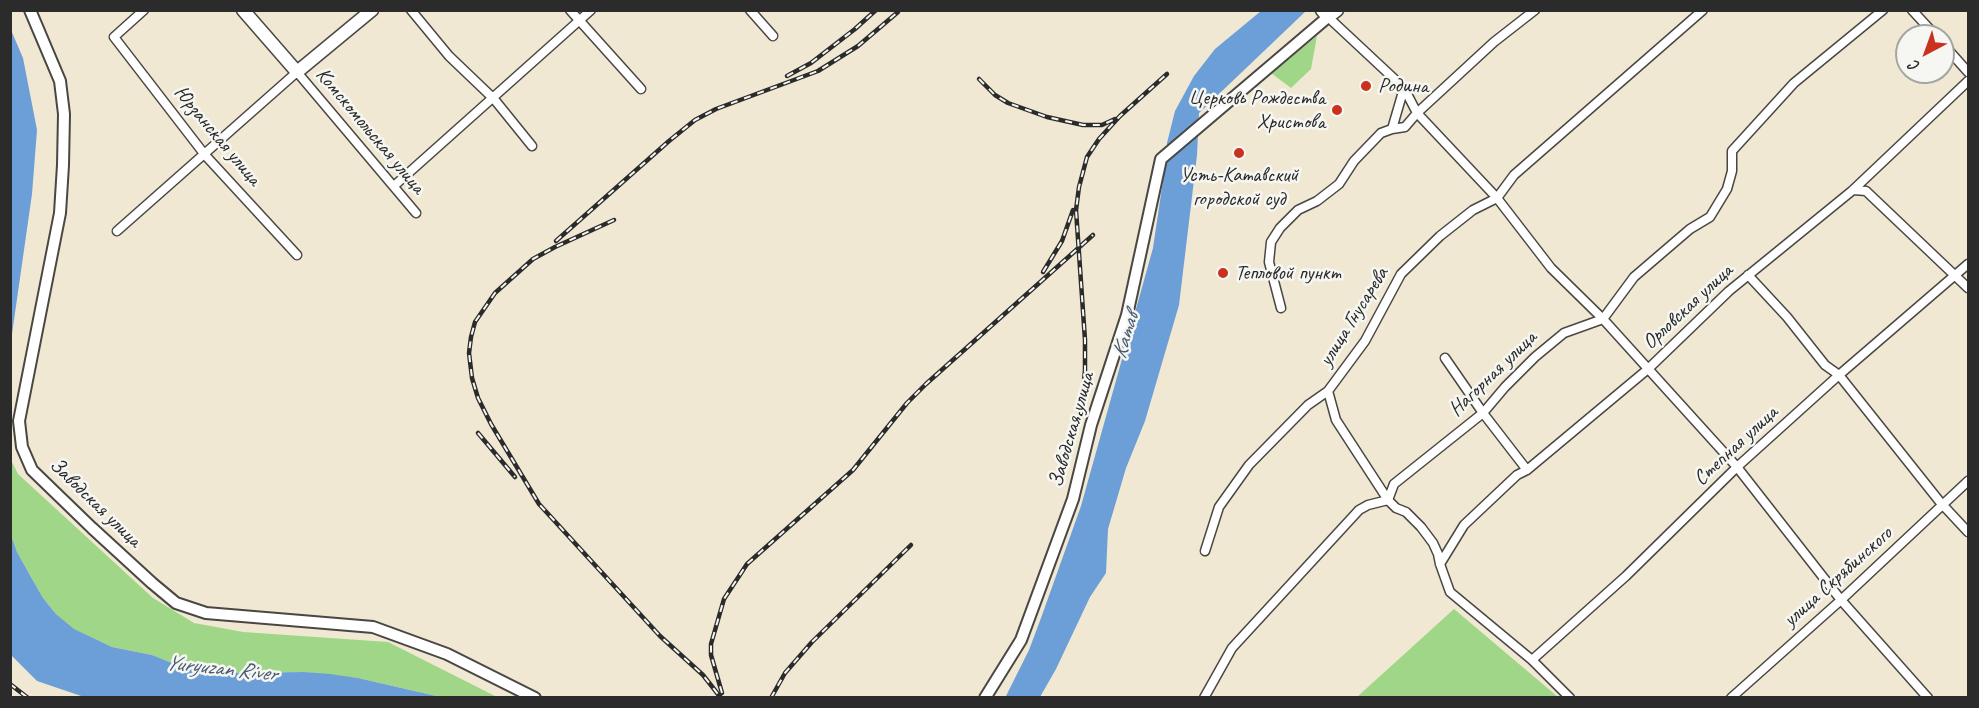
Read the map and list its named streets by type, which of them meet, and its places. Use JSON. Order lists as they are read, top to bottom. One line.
{"streets":{"street":["Комскомольская улица","Юрзанская улица","Орловская улица","улица Гнусарева","Нагорная улица","Заводская улица","Степная улица","улица Скрябинского"]},"water":["Катав","Yuryuzan River"],"places":["Родина","Церковь Рождества Христова","Усть-Катавский городской суд","Тепловой пункт"],"north":"bottom left"}
